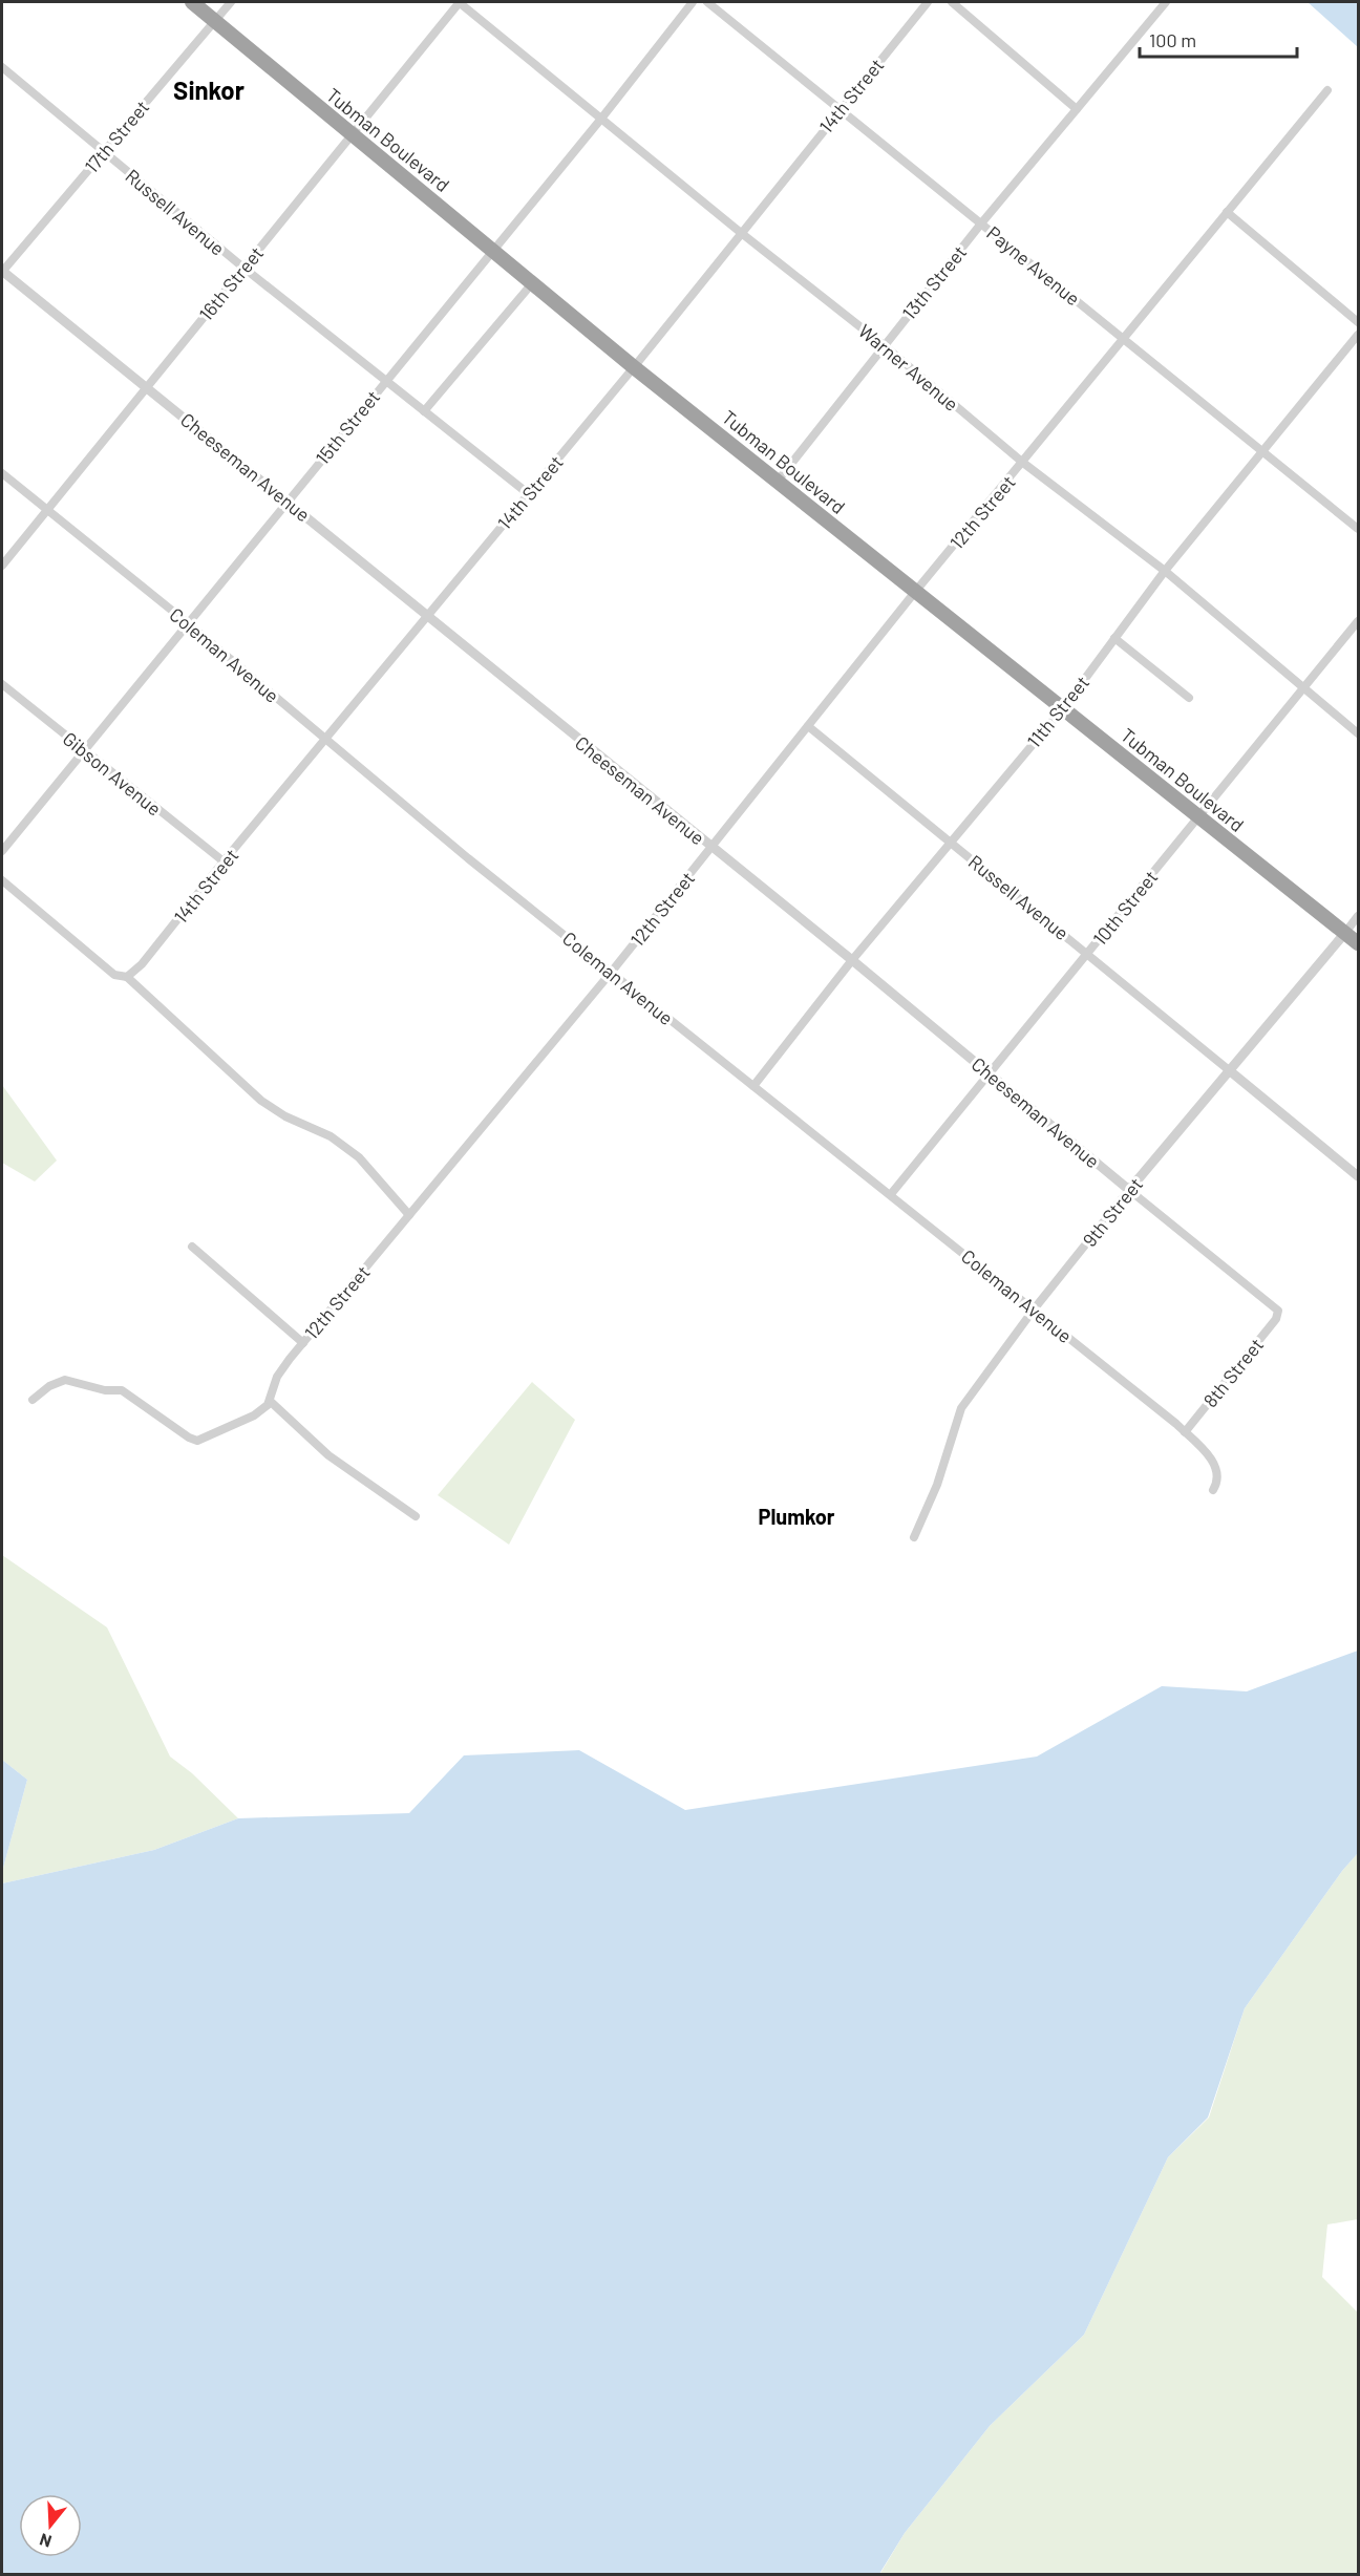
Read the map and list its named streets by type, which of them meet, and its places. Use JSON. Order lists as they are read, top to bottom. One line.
{"streets":{"highway":["Tubman Boulevard"],"street":["14th Street","17th Street","Russell Avenue","Payne Avenue","13th Street","16th Street","Warner Avenue","15th Street","Cheeseman Avenue","12th Street","Coleman Avenue","11th Street","Gibson Avenue","10th Street","9th Street","8th Street"]},"crossings":[["14th Street","Tubman Boulevard"],["14th Street","Russell Avenue"],["14th Street","Payne Avenue"],["14th Street","Warner Avenue"],["14th Street","Cheeseman Avenue"],["14th Street","Coleman Avenue"],["14th Street","Gibson Avenue"],["17th Street","Tubman Boulevard"],["17th Street","Russell Avenue"],["17th Street","Cheeseman Avenue"],["Tubman Boulevard","13th Street"],["Tubman Boulevard","16th Street"],["Tubman Boulevard","15th Street"],["Tubman Boulevard","12th Street"],["Tubman Boulevard","11th Street"],["Tubman Boulevard","10th Street"],["Tubman Boulevard","9th Street"],["Russell Avenue","16th Street"],["Russell Avenue","15th Street"],["Russell Avenue","12th Street"],["Russell Avenue","11th Street"],["Russell Avenue","10th Street"],["Russell Avenue","9th Street"],["Payne Avenue","13th Street"],["Payne Avenue","12th Street"],["Payne Avenue","11th Street"],["13th Street","Warner Avenue"],["16th Street","Warner Avenue"],["16th Street","Cheeseman Avenue"],["16th Street","Coleman Avenue"],["Warner Avenue","15th Street"],["Warner Avenue","12th Street"],["Warner Avenue","11th Street"],["Warner Avenue","10th Street"],["15th Street","Cheeseman Avenue"],["15th Street","Coleman Avenue"],["15th Street","Gibson Avenue"],["Cheeseman Avenue","12th Street"],["Cheeseman Avenue","11th Street"],["Cheeseman Avenue","10th Street"],["Cheeseman Avenue","9th Street"],["Cheeseman Avenue","8th Street"],["12th Street","Coleman Avenue"],["Coleman Avenue","11th Street"],["Coleman Avenue","10th Street"],["Coleman Avenue","9th Street"],["Coleman Avenue","8th Street"]],"districts":["Sinkor","Plumkor"],"scale_bar":"100 m","north":"bottom"}
